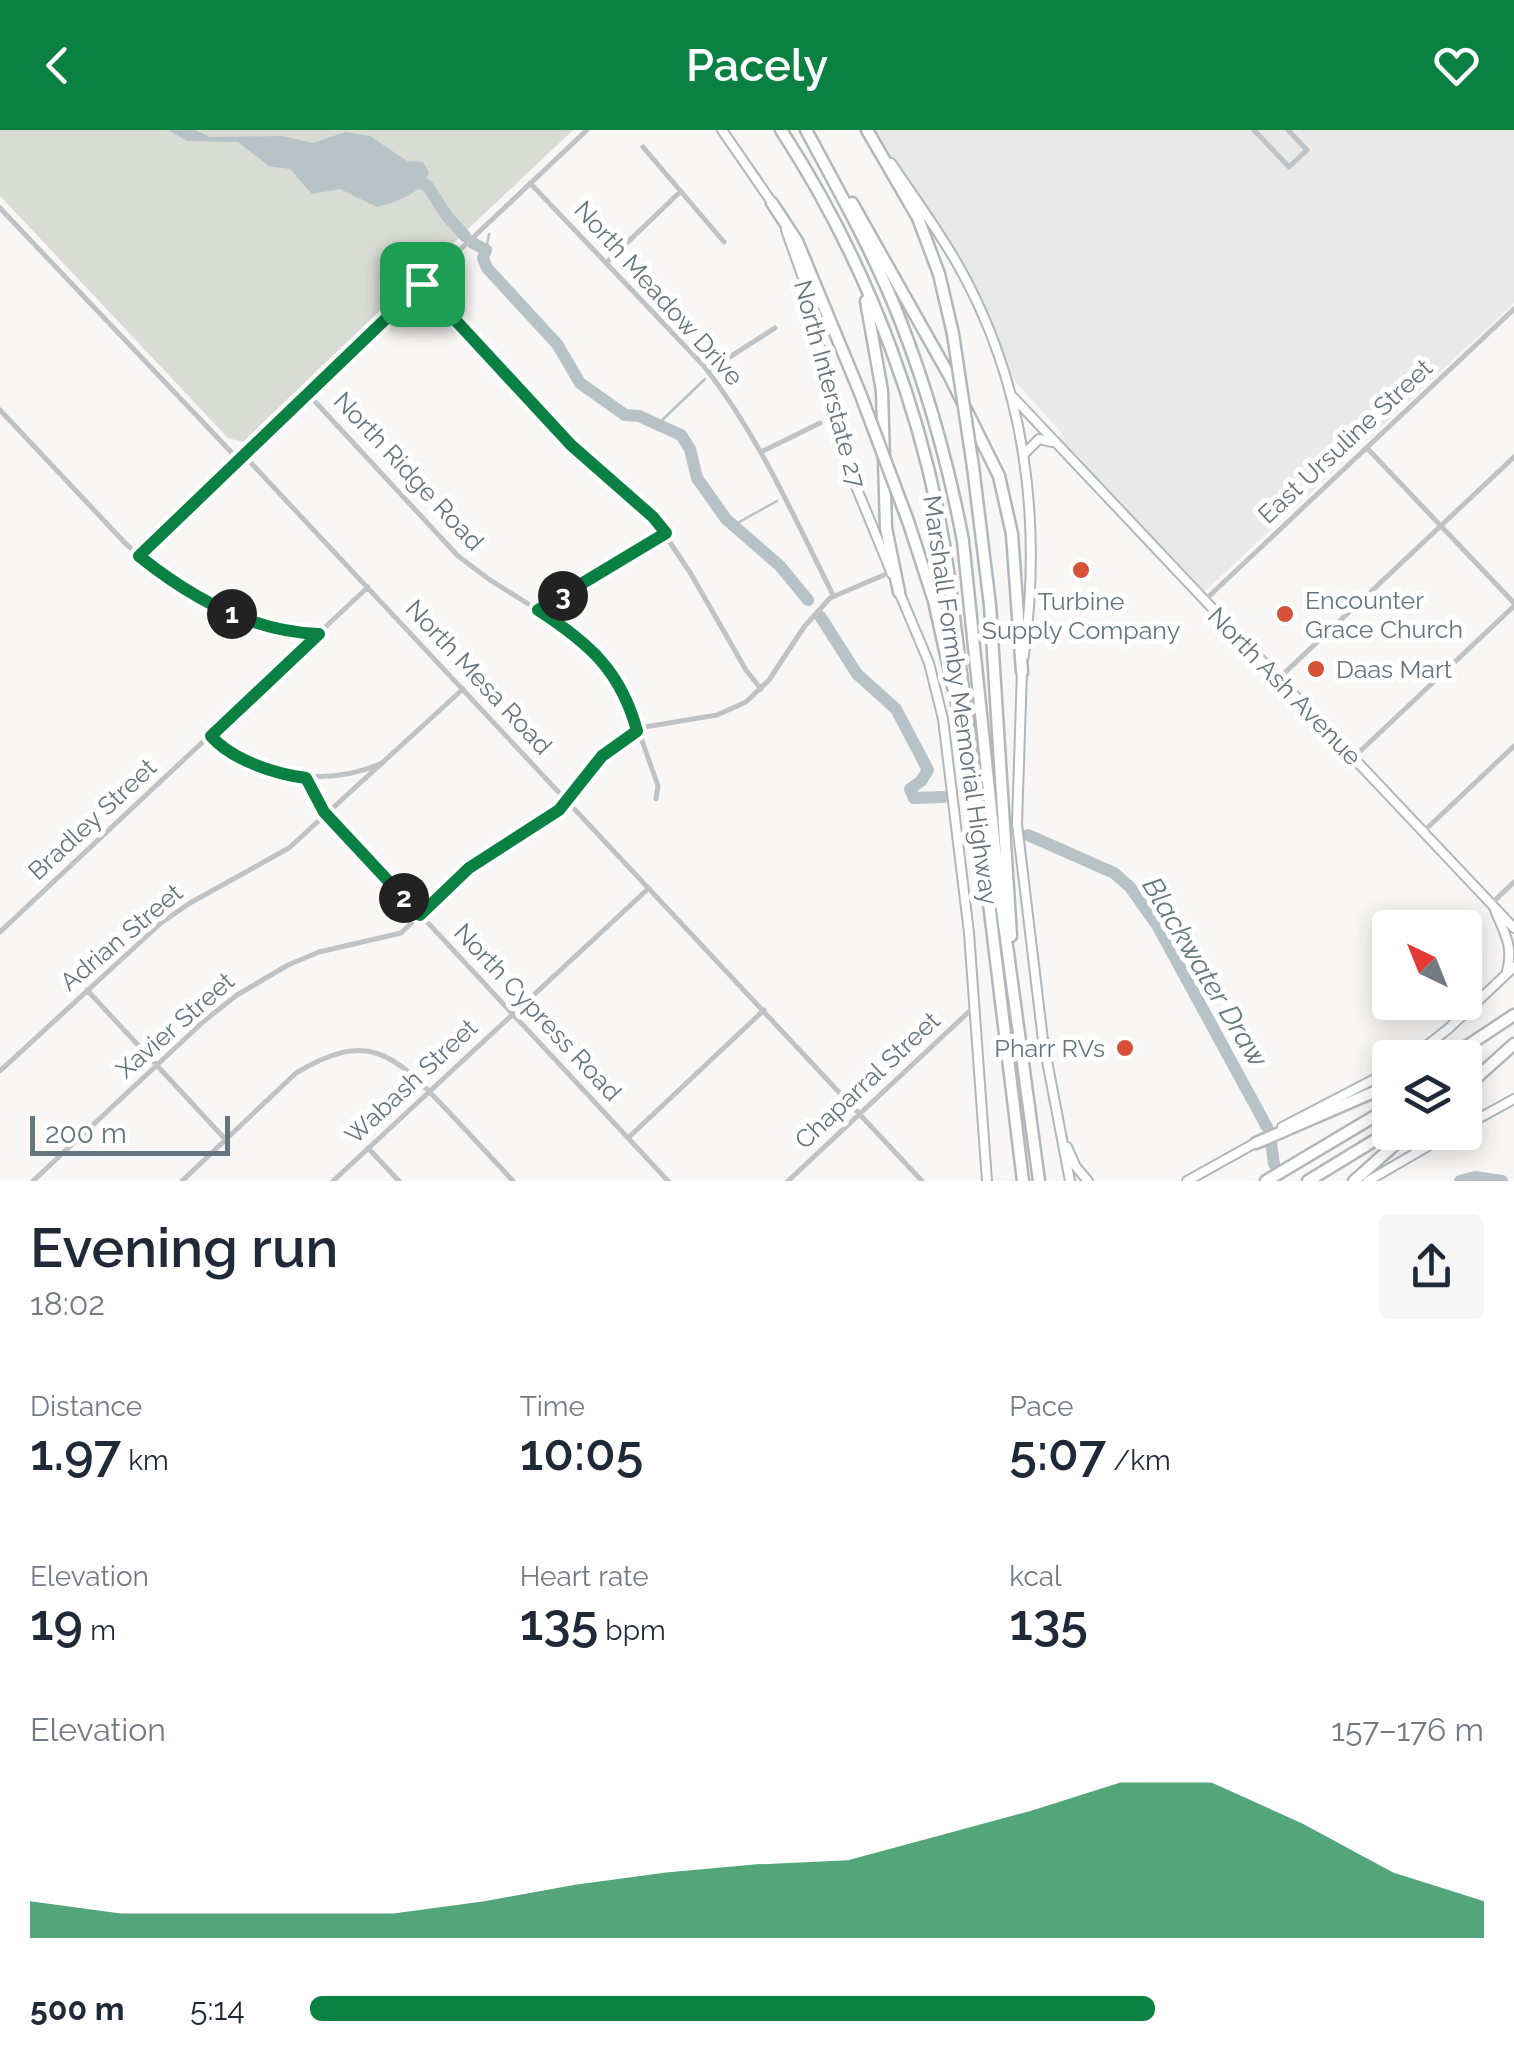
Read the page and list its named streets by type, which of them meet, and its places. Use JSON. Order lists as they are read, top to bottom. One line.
{"streets":{"highway":["Marshall Formby Memorial Highway"],"main road":["North Interstate 27","North Ash Avenue"],"street":["North Meadow Drive","East Ursuline Street","North Ridge Road","North Mesa Road","Bradley Street","Adrian Street","North Cypress Road","Xavier Street","Chaparral Street","Wabash Street"]},"crossings":[["North Interstate 27","Chaparral Street"],["East Ursuline Street","North Ash Avenue"],["North Ridge Road","Xavier Street"],["North Mesa Road","Bradley Street"],["North Mesa Road","Adrian Street"],["North Mesa Road","Xavier Street"],["North Mesa Road","Chaparral Street"],["North Mesa Road","Wabash Street"],["Adrian Street","North Cypress Road"],["North Cypress Road","Xavier Street"],["North Cypress Road","Wabash Street"]],"water":["Blackwater Draw"],"places":["Turbine Supply Company","Encounter Grace Church","Daas Mart","Pharr RVs"],"scale_bar":"200 m","north":"top left","page":{"header":"Pacely","pins":["3","1","2"],"scale":"200 m","heading":["Evening run","18:02"],"stats":[["Distance","1.97 km"],["Time","10:05"],["Pace","5:07 /km"],["Elevation","19 m"],["Heart rate","135 bpm"],["kcal","135"]],"chart":["Elevation","157–176 m"],"list":[{"name":"500 m","note":"5:14"}]}}
